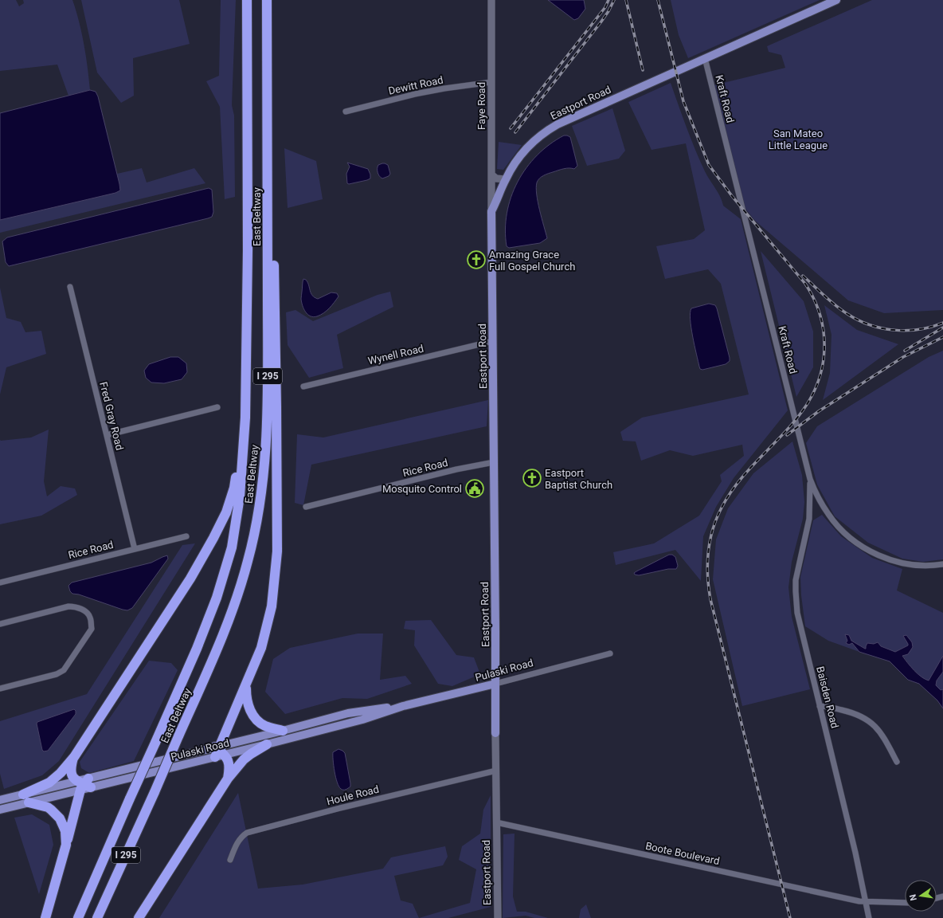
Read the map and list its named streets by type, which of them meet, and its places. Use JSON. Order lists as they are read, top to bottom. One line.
{"streets":{"highway":["East Beltway","I 295"],"main road":["Eastport Road","Pulaski Road"],"street":["Dewitt Road","Kraft Road","Faye Road","Wynell Road","Fred Gray Road","Rice Road","Baisden Road","Houle Road","Boote Boulevard"]},"crossings":[["Dewitt Road","Faye Road"],["Kraft Road","Eastport Road"],["Kraft Road","Baisden Road"],["Eastport Road","Faye Road"],["Eastport Road","Wynell Road"],["Eastport Road","Rice Road"],["Eastport Road","Pulaski Road"],["Eastport Road","Houle Road"],["Eastport Road","Boote Boulevard"],["Fred Gray Road","Rice Road"],["Baisden Road","Boote Boulevard"]],"parks":["San Mateo Little League"],"places":{"church":["Amazing Grace Full Gospel Church","Eastport Baptist Church"],"public building":["Mosquito Control"]},"north":"left"}
